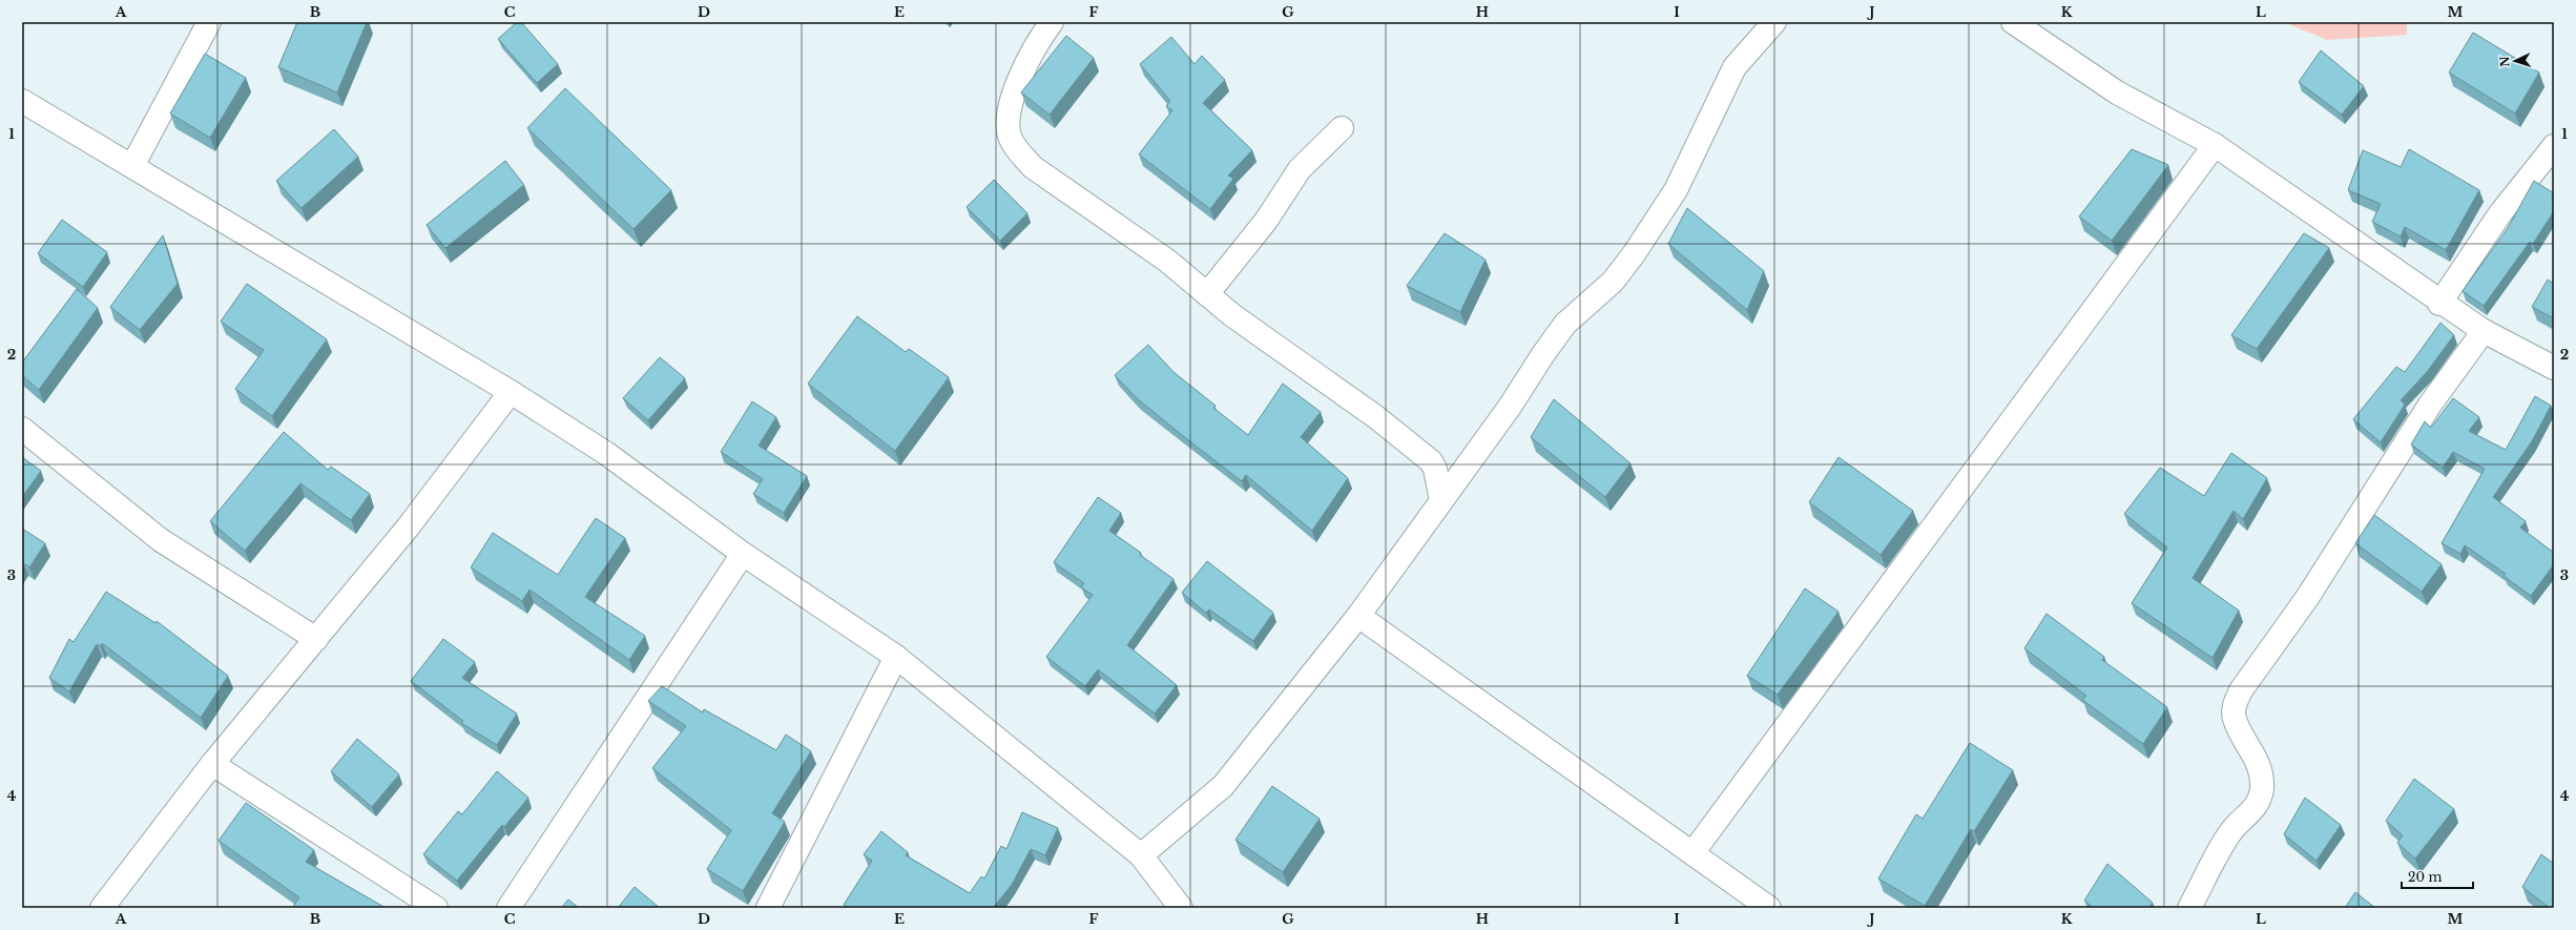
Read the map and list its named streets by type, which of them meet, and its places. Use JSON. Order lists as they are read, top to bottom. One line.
{"scale_bar":"20 m","north":"left","grid":{"columns":["A","B","C","D","E","F","G","H","I","J","K","L","M"],"rows":["1","2","3","4"]}}
